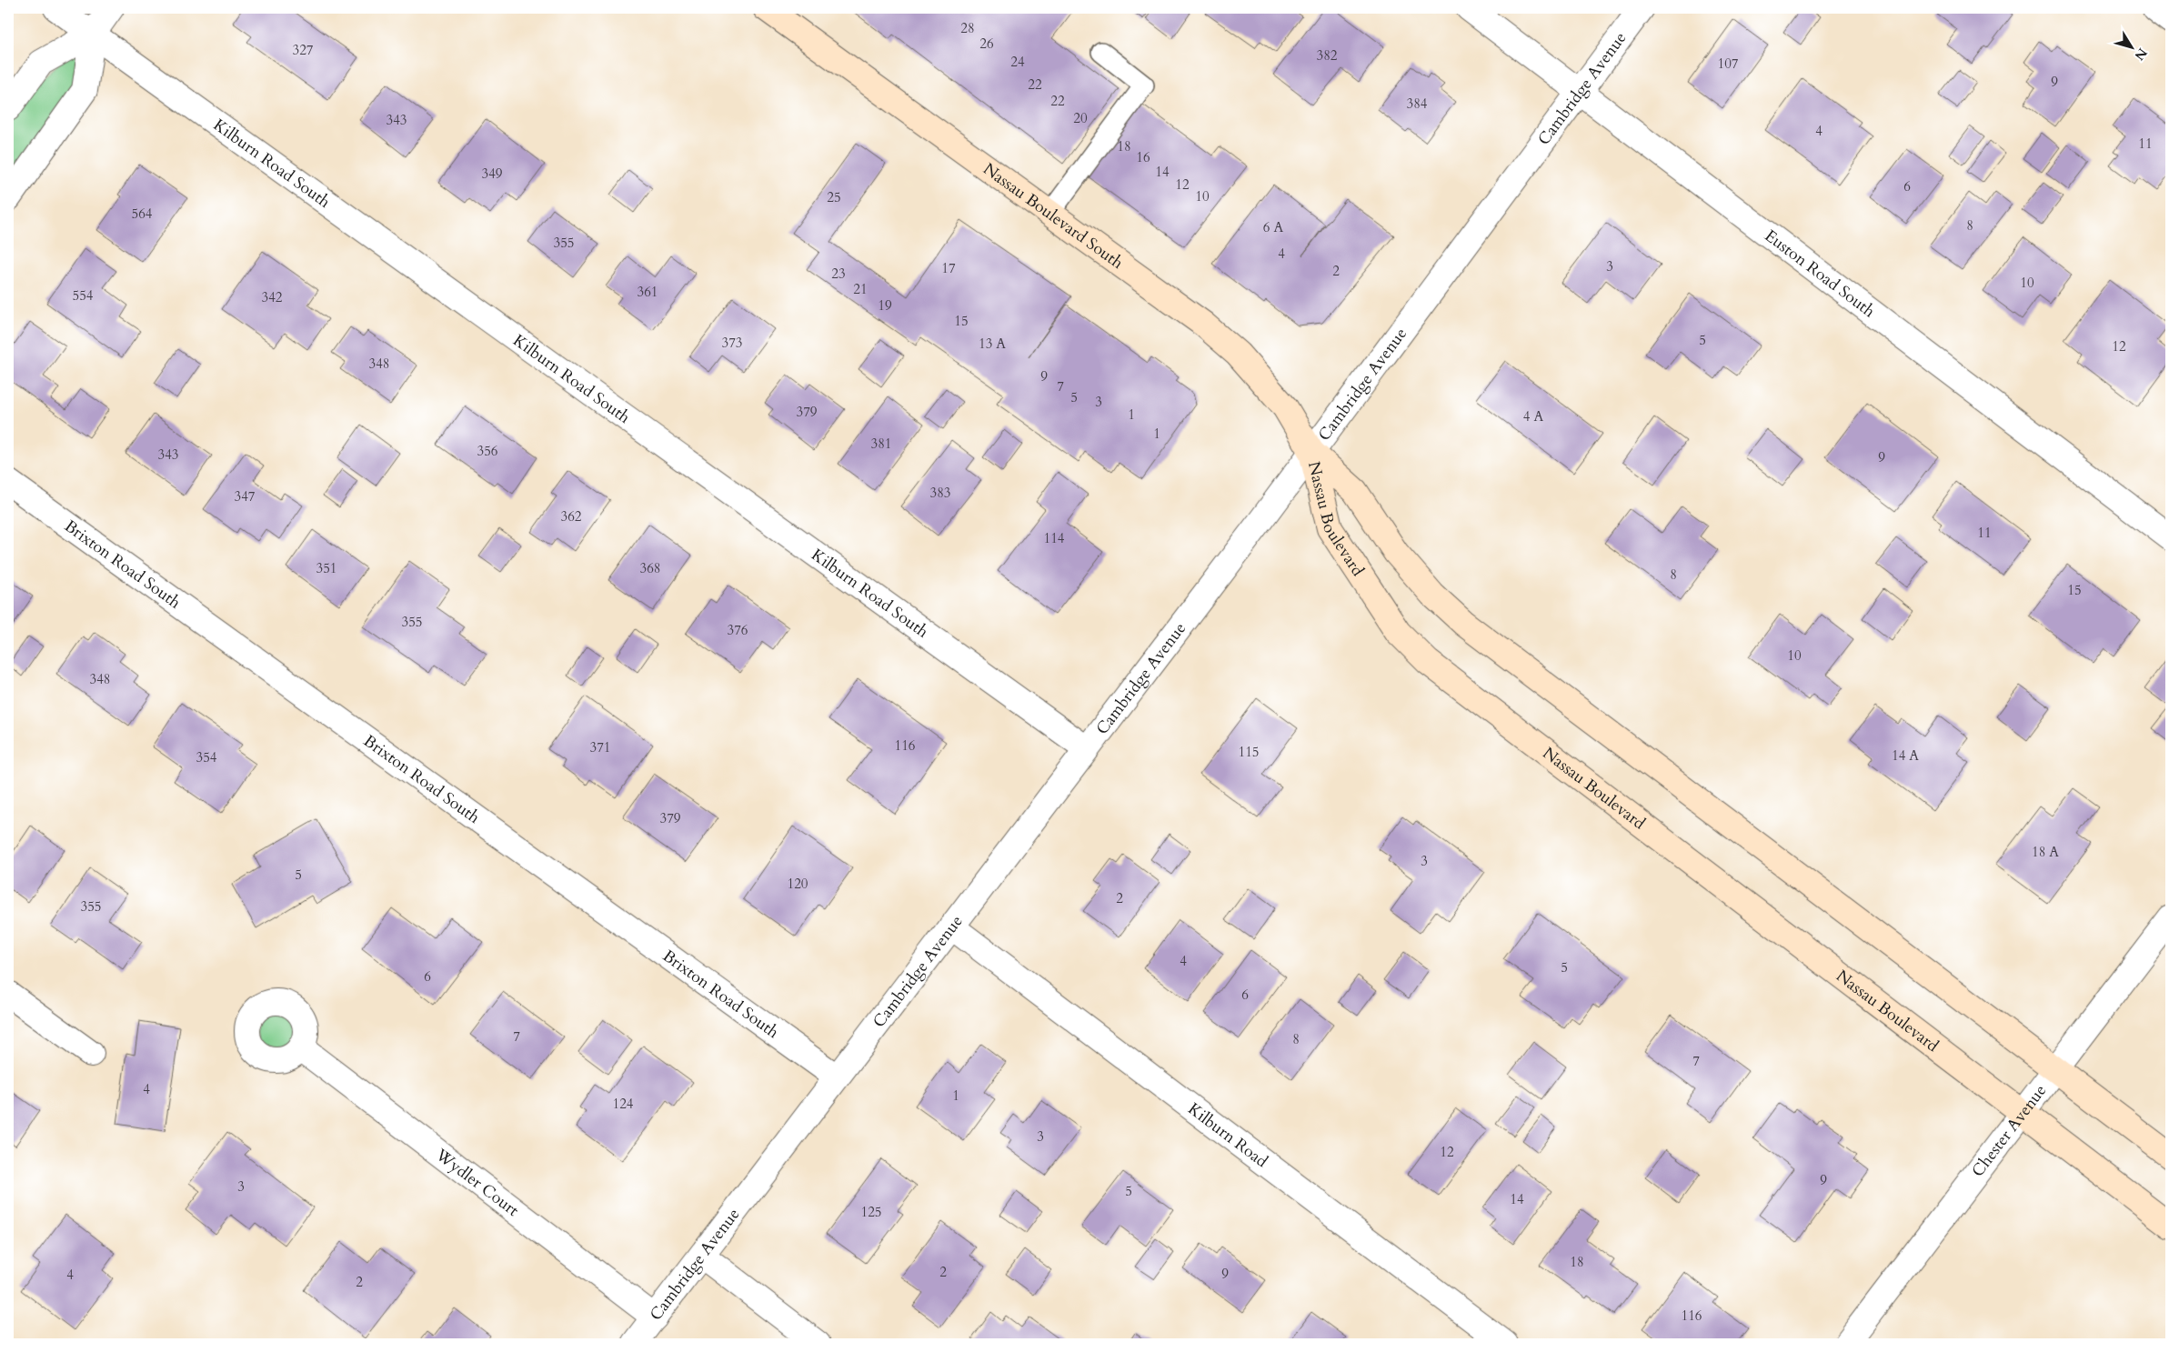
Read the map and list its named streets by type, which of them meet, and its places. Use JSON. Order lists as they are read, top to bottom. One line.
{"streets":{"main road":["Nassau Boulevard South","Nassau Boulevard"],"street":["Cambridge Avenue","Kilburn Road South","Euston Road South","Brixton Road South","Chester Avenue","Kilburn Road","Wydler Court"]},"crossings":[["Cambridge Avenue","Kilburn Road South"],["Cambridge Avenue","Nassau Boulevard South"],["Cambridge Avenue","Euston Road South"],["Cambridge Avenue","Nassau Boulevard"],["Cambridge Avenue","Brixton Road South"],["Cambridge Avenue","Kilburn Road"],["Cambridge Avenue","Wydler Court"],["Nassau Boulevard South","Nassau Boulevard"],["Nassau Boulevard","Chester Avenue"]],"house_numbers":["28","26","327","382","24","107","9","22","22","384","20","343","4","11","18","16","14","349","12","6","10","25","564","8","6 A","355","4","3","17","2","23","10","21","361","554","342","19","15","5","373","13 A","12","348","9","7","5","3","379","1","4 A","1","381","356","343","9","383","347","362","11","114","351","368","8","15","355","376","10","348","116","371","115","14 A","354","379","18 A","3","5","120","2","355","4","5","6","6","7","8","7","4","1","124","3","12","9","3","5","14","125","18","2","9","4","2","116"],"north":"bottom right"}
